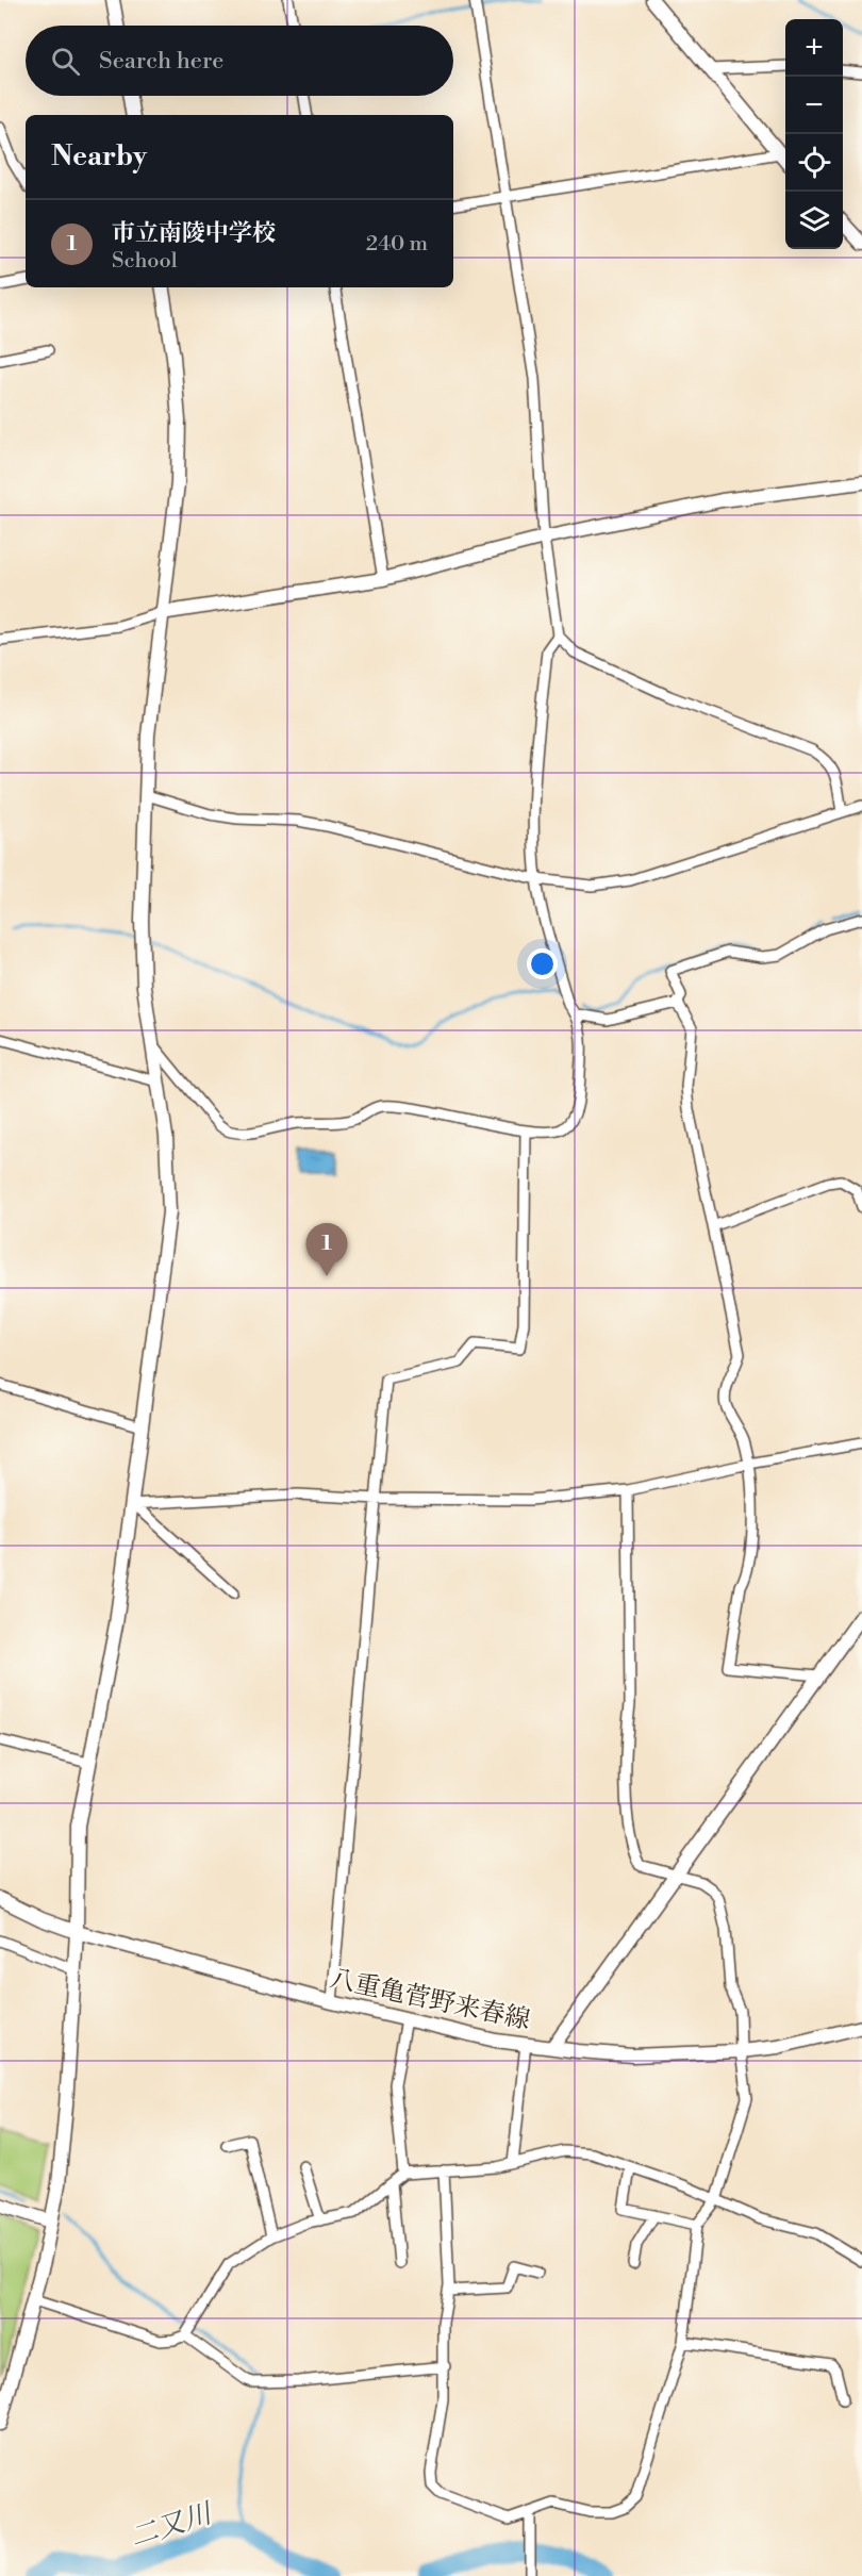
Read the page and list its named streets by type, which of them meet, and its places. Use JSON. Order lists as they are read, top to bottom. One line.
{"streets":{"street":["八重亀菅野来春線"]},"water":["二又川"],"page":{"map_buttons":["+","−"],"search":"Search here","heading":"Nearby","list":[{"mark":"1","name":"市立南陵中学校","note":"School","value":"240 m"}],"pins":"1"}}
